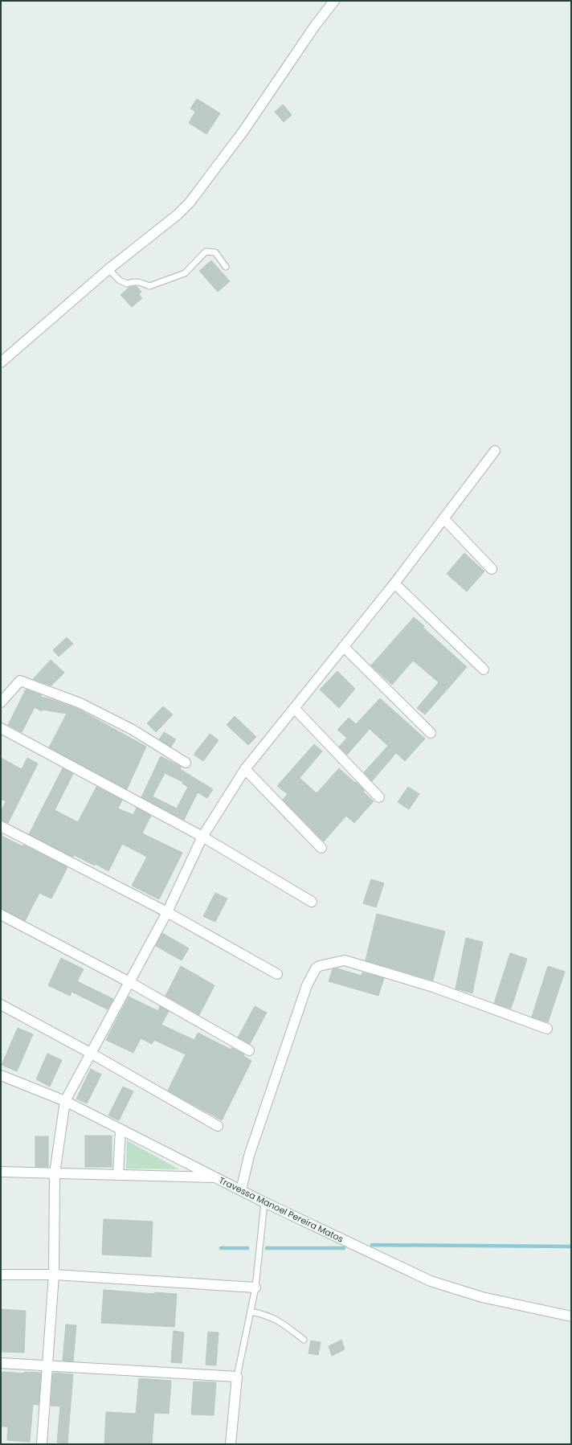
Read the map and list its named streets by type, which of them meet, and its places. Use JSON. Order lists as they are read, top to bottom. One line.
{"streets":{"street":["Travessa Manoel Pereira Matos"]}}
